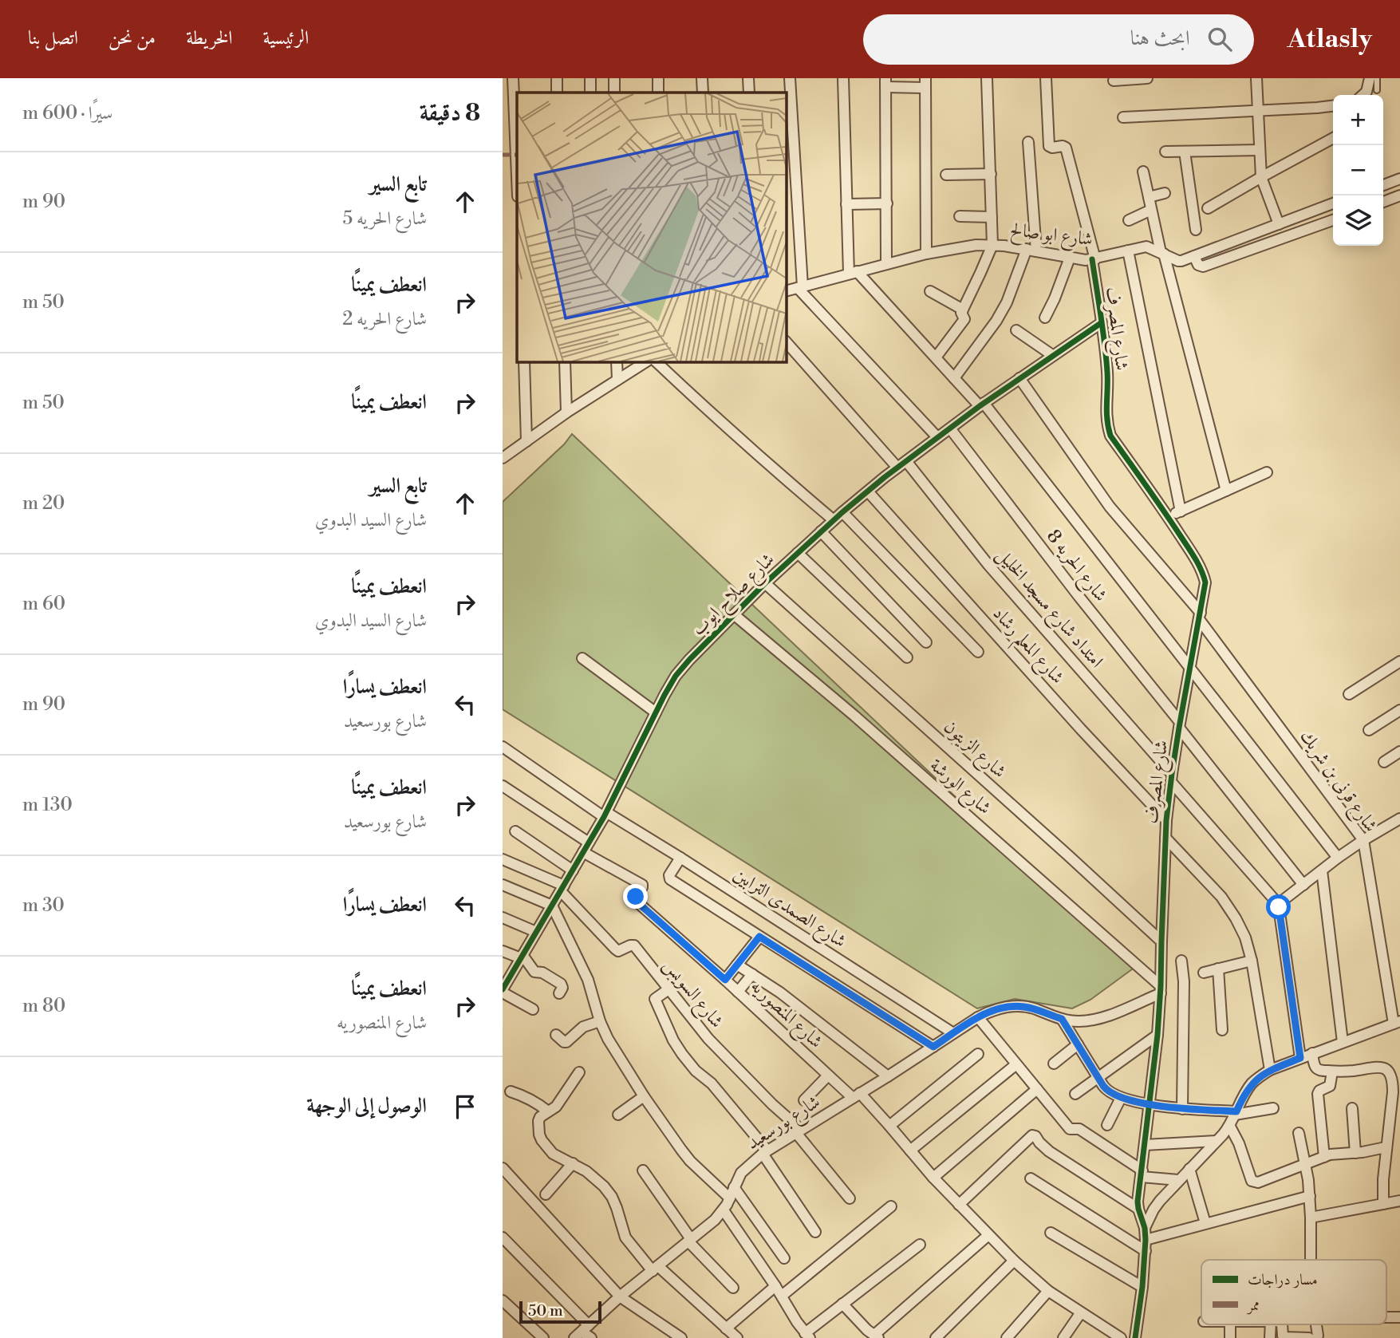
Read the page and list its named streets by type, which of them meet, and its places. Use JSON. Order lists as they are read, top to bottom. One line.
{"streets":{"street":["شارع ابو صالح","شارع المصرف","شارع الحريه 8","شارع صلاح ايوب","امتداد شارع مسجد الخليل","شارع المعلم رشاد","شارع الزيتون","شارع قرنى بن شريك","شارع الورشة","شارع الصمدى الترابين","شارع السويس","شارع المنصوريه","شارع بورسعيد"]},"crossings":[["شارع ابو صالح","شارع المصرف"],["شارع المصرف","شارع الحريه 8"],["شارع المصرف","شارع صلاح ايوب"],["شارع المصرف","امتداد شارع مسجد الخليل"],["شارع المصرف","شارع المعلم رشاد"],["شارع المصرف","شارع الزيتون"],["شارع المصرف","شارع قرنى بن شريك"],["شارع المصرف","شارع الورشة"],["شارع المصرف","شارع بورسعيد"],["شارع الحريه 8","شارع صلاح ايوب"],["شارع صلاح ايوب","امتداد شارع مسجد الخليل"],["شارع صلاح ايوب","شارع المعلم رشاد"],["شارع صلاح ايوب","شارع الزيتون"],["شارع صلاح ايوب","شارع قرنى بن شريك"],["شارع صلاح ايوب","شارع الورشة"],["شارع صلاح ايوب","شارع الصمدى الترابين"],["شارع صلاح ايوب","شارع السويس"],["شارع صلاح ايوب","شارع المنصوريه"],["شارع الورشة","شارع بورسعيد"],["شارع الصمدى الترابين","شارع بورسعيد"],["شارع السويس","شارع بورسعيد"],["شارع المنصوريه","شارع بورسعيد"]],"legend":["مسار دراجات","ممر"],"scale_bar":"50 m","page":{"header":"Atlasly","search":"ابحث هنا","nav":["الرئيسية","الخريطة","من نحن","اتصل بنا"],"heading":["8 دقيقة","سيرًا · 600 m"],"map_buttons":["+","−"],"list":[["تابع السير","شارع الحريه 5","90 m"],["انعطف يمينًا","شارع الحريه 2","50 m"],["انعطف يمينًا","50 m"],["تابع السير","شارع السيد البدوي","20 m"],["انعطف يمينًا","شارع السيد البدوي","60 m"],["انعطف يسارًا","شارع بورسعيد","90 m"],["انعطف يمينًا","شارع بورسعيد","130 m"],["انعطف يسارًا","30 m"],["انعطف يمينًا","شارع المنصوريه","80 m"],"الوصول إلى الوجهة"],"scale":"50 m"}}
